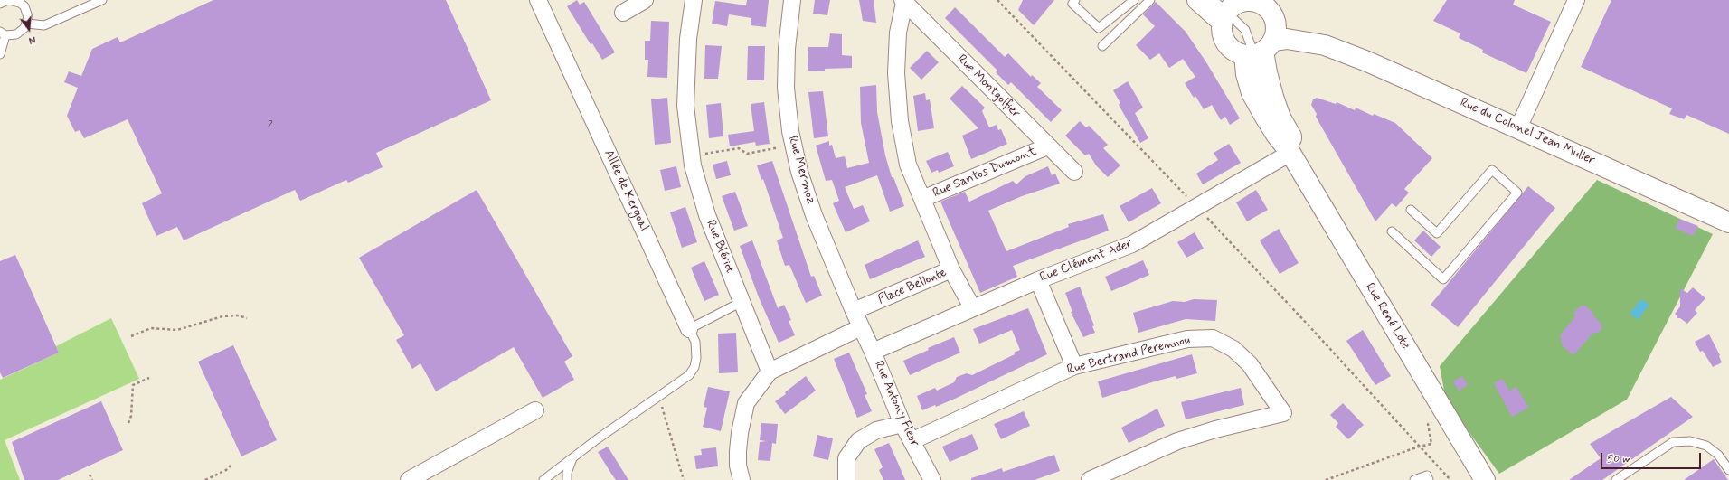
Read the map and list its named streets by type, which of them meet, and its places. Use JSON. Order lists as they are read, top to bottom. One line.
{"streets":{"main road":["Rue du Colonel Jean Muller","Rue René Lote"],"street":["Rue Montgolfier","Rue Mermoz","Rue Santos Dumont","Allée de Kergoal","Rue Blériot","Rue Clément Ader","Place Bellonte","Rue Bertrand Perennou","Rue Antony Fleur"]},"crossings":[["Rue Montgolfier","Rue Santos Dumont"],["Rue Mermoz","Place Bellonte"],["Rue Mermoz","Rue Antony Fleur"],["Rue Clément Ader","Place Bellonte"],["Rue Clément Ader","Rue René Lote"],["Rue Clément Ader","Rue Antony Fleur"],["Place Bellonte","Rue Antony Fleur"],["Rue Bertrand Perennou","Rue Antony Fleur"]],"house_numbers":["2"],"scale_bar":"50 m","north":"bottom"}
